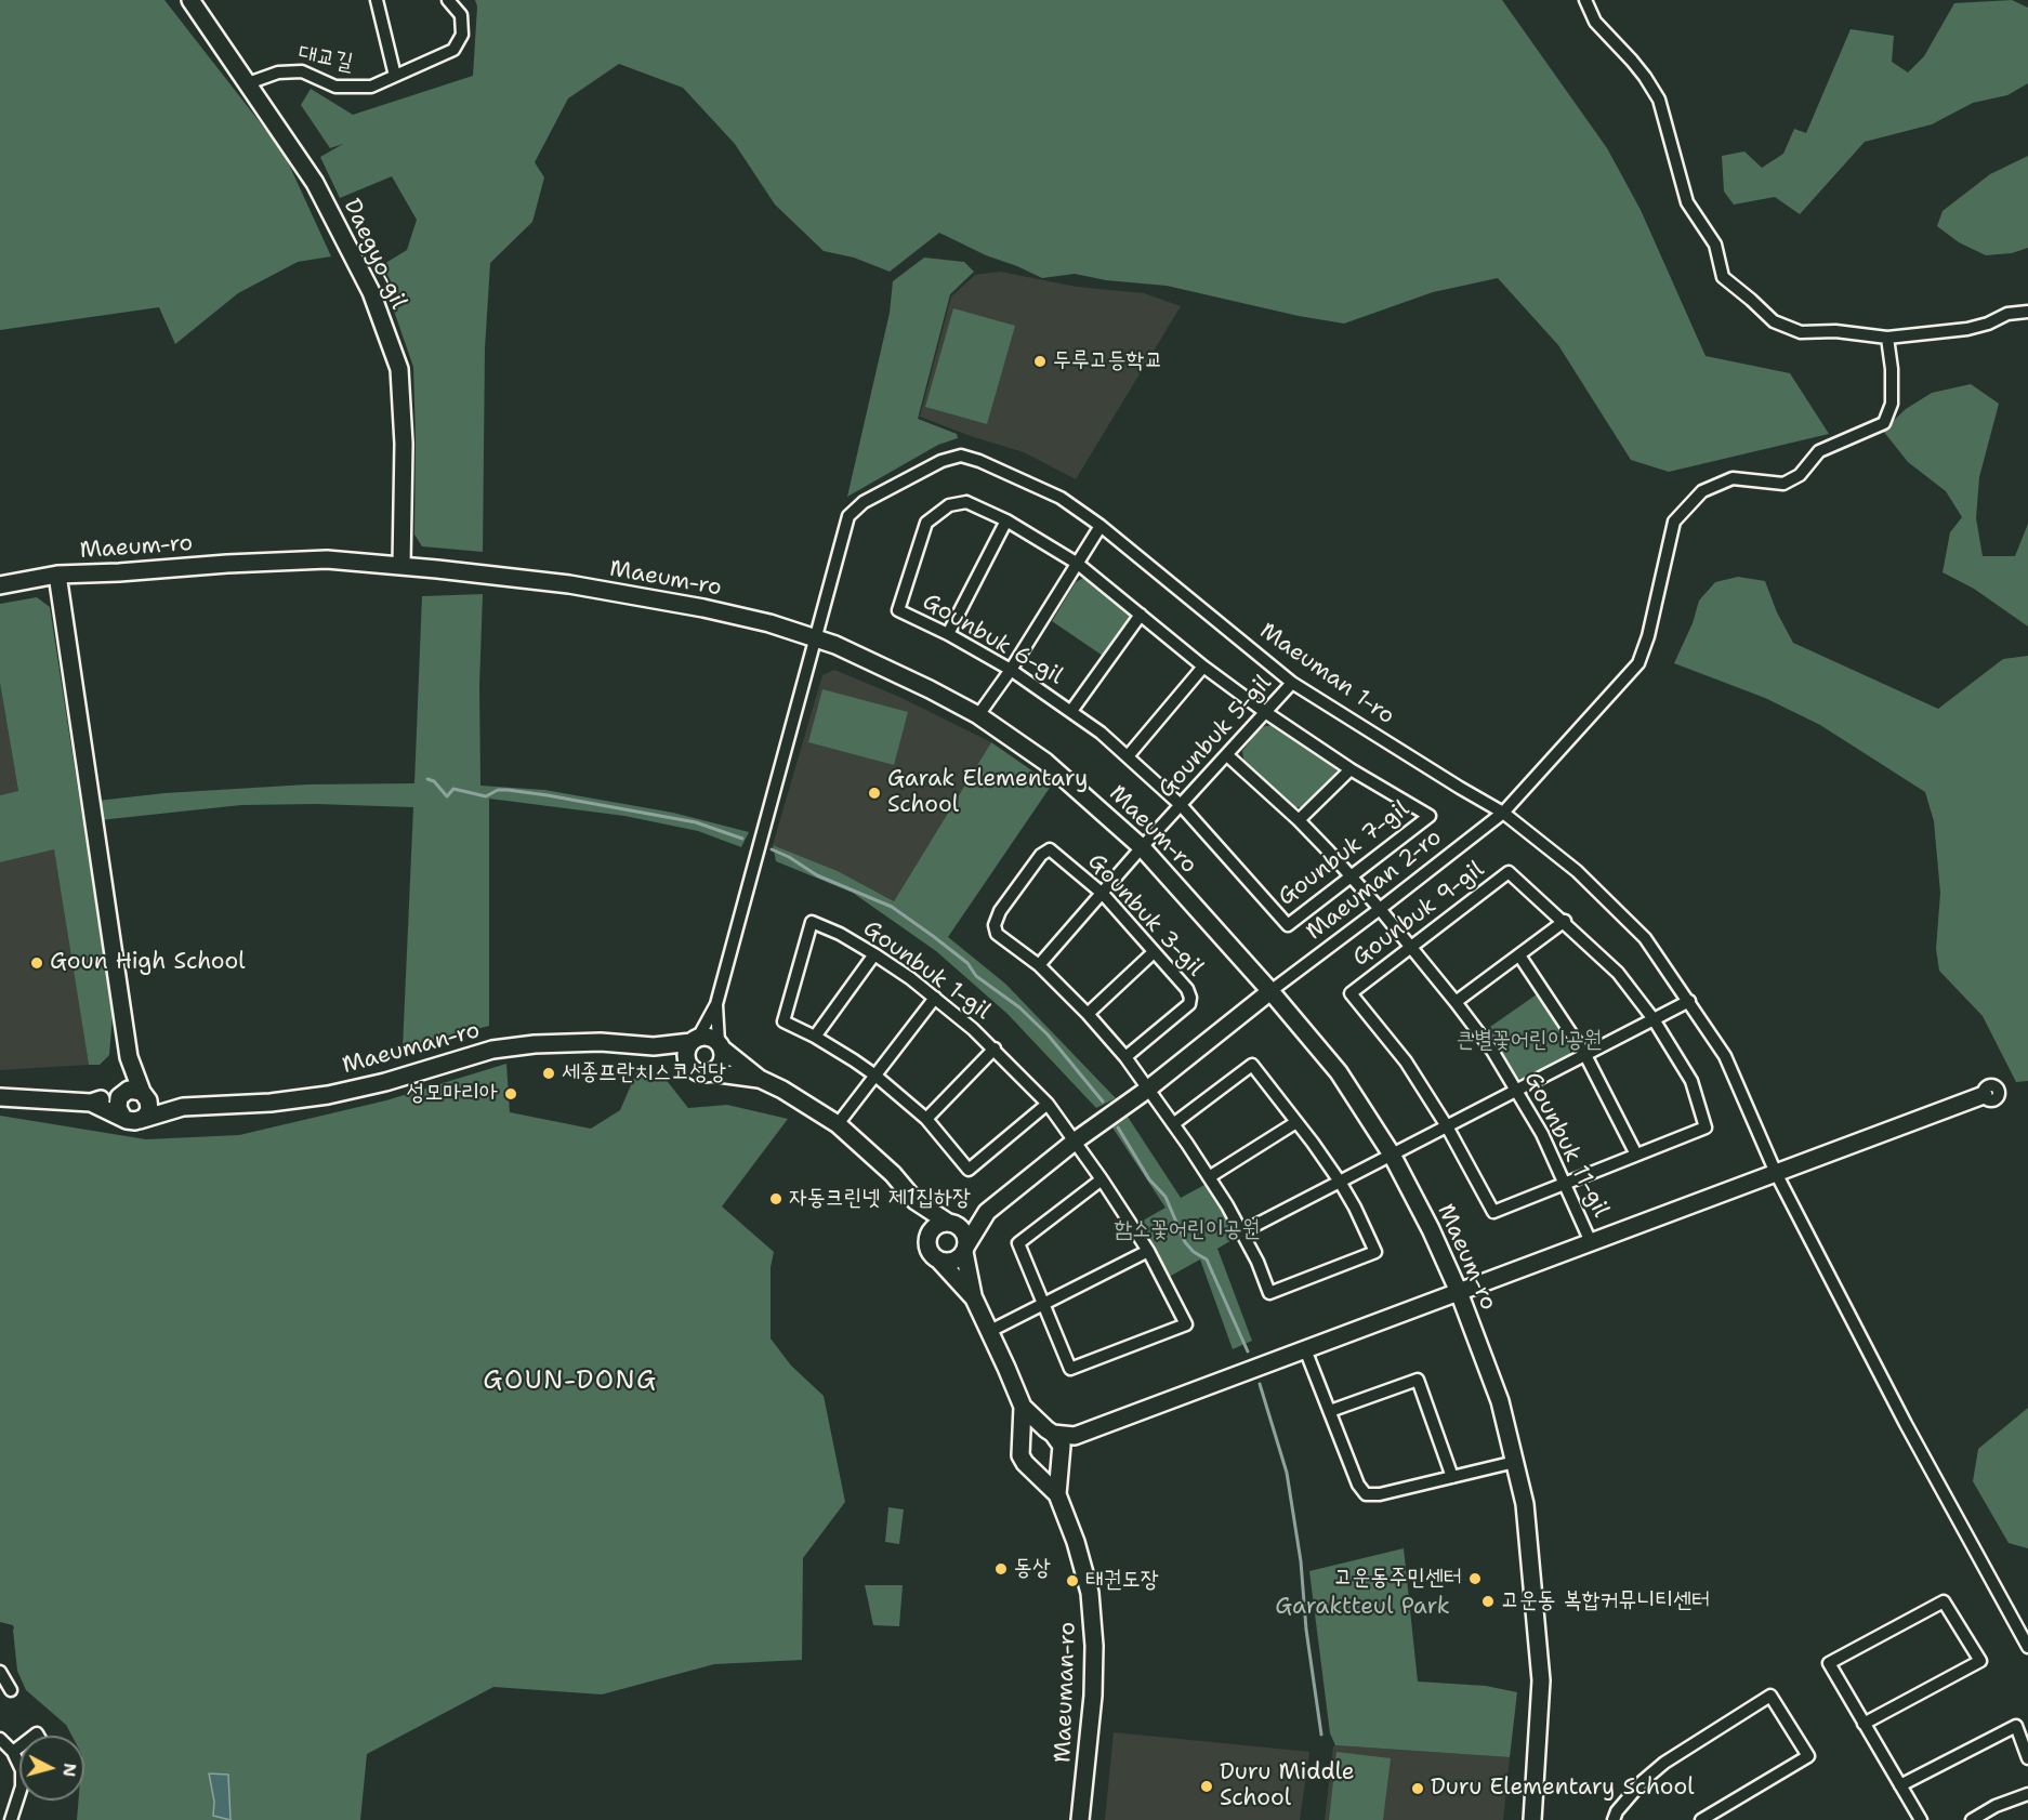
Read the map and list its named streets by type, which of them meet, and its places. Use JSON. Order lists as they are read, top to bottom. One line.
{"streets":{"street":["대교길","Daegyo-gil","Maeum-ro","Gounbuk 6-gil","Maeuman 1-ro","Gounbuk 5-gil","Gounbuk 7-gil","Maeuman 2-ro","Gounbuk 9-gil","Gounbuk 3-gil","Gounbuk 1-gil","Maeuman-ro","Gounbuk 11-gil"]},"crossings":[["대교길","Daegyo-gil"],["Daegyo-gil","Maeum-ro"],["Maeum-ro","Maeuman 1-ro"],["Maeum-ro","Gounbuk 5-gil"],["Maeum-ro","Maeuman 2-ro"],["Gounbuk 6-gil","Gounbuk 5-gil"],["Gounbuk 6-gil","Gounbuk 7-gil"],["Maeuman 1-ro","Gounbuk 5-gil"],["Maeuman 1-ro","Maeuman 2-ro"],["Gounbuk 5-gil","Gounbuk 7-gil"],["Gounbuk 5-gil","Gounbuk 3-gil"],["Gounbuk 5-gil","Gounbuk 11-gil"],["Gounbuk 7-gil","Gounbuk 11-gil"],["Maeuman 2-ro","Gounbuk 11-gil"],["Gounbuk 9-gil","Gounbuk 11-gil"]],"districts":["GOUN-DONG"],"parks":["큰별꽃어린이공원","함소꽃어린이공원","Garaktteul Park"],"places":["두루고등학교","Garak Elementary School","Goun High School","세종프란치스코성당","성모마리아","자동크린넷 제1집하장","동상","고운동주민센터","태권도장","고운동 복합커뮤니티센터","Duru Middle School","Duru Elementary School"],"north":"right"}
